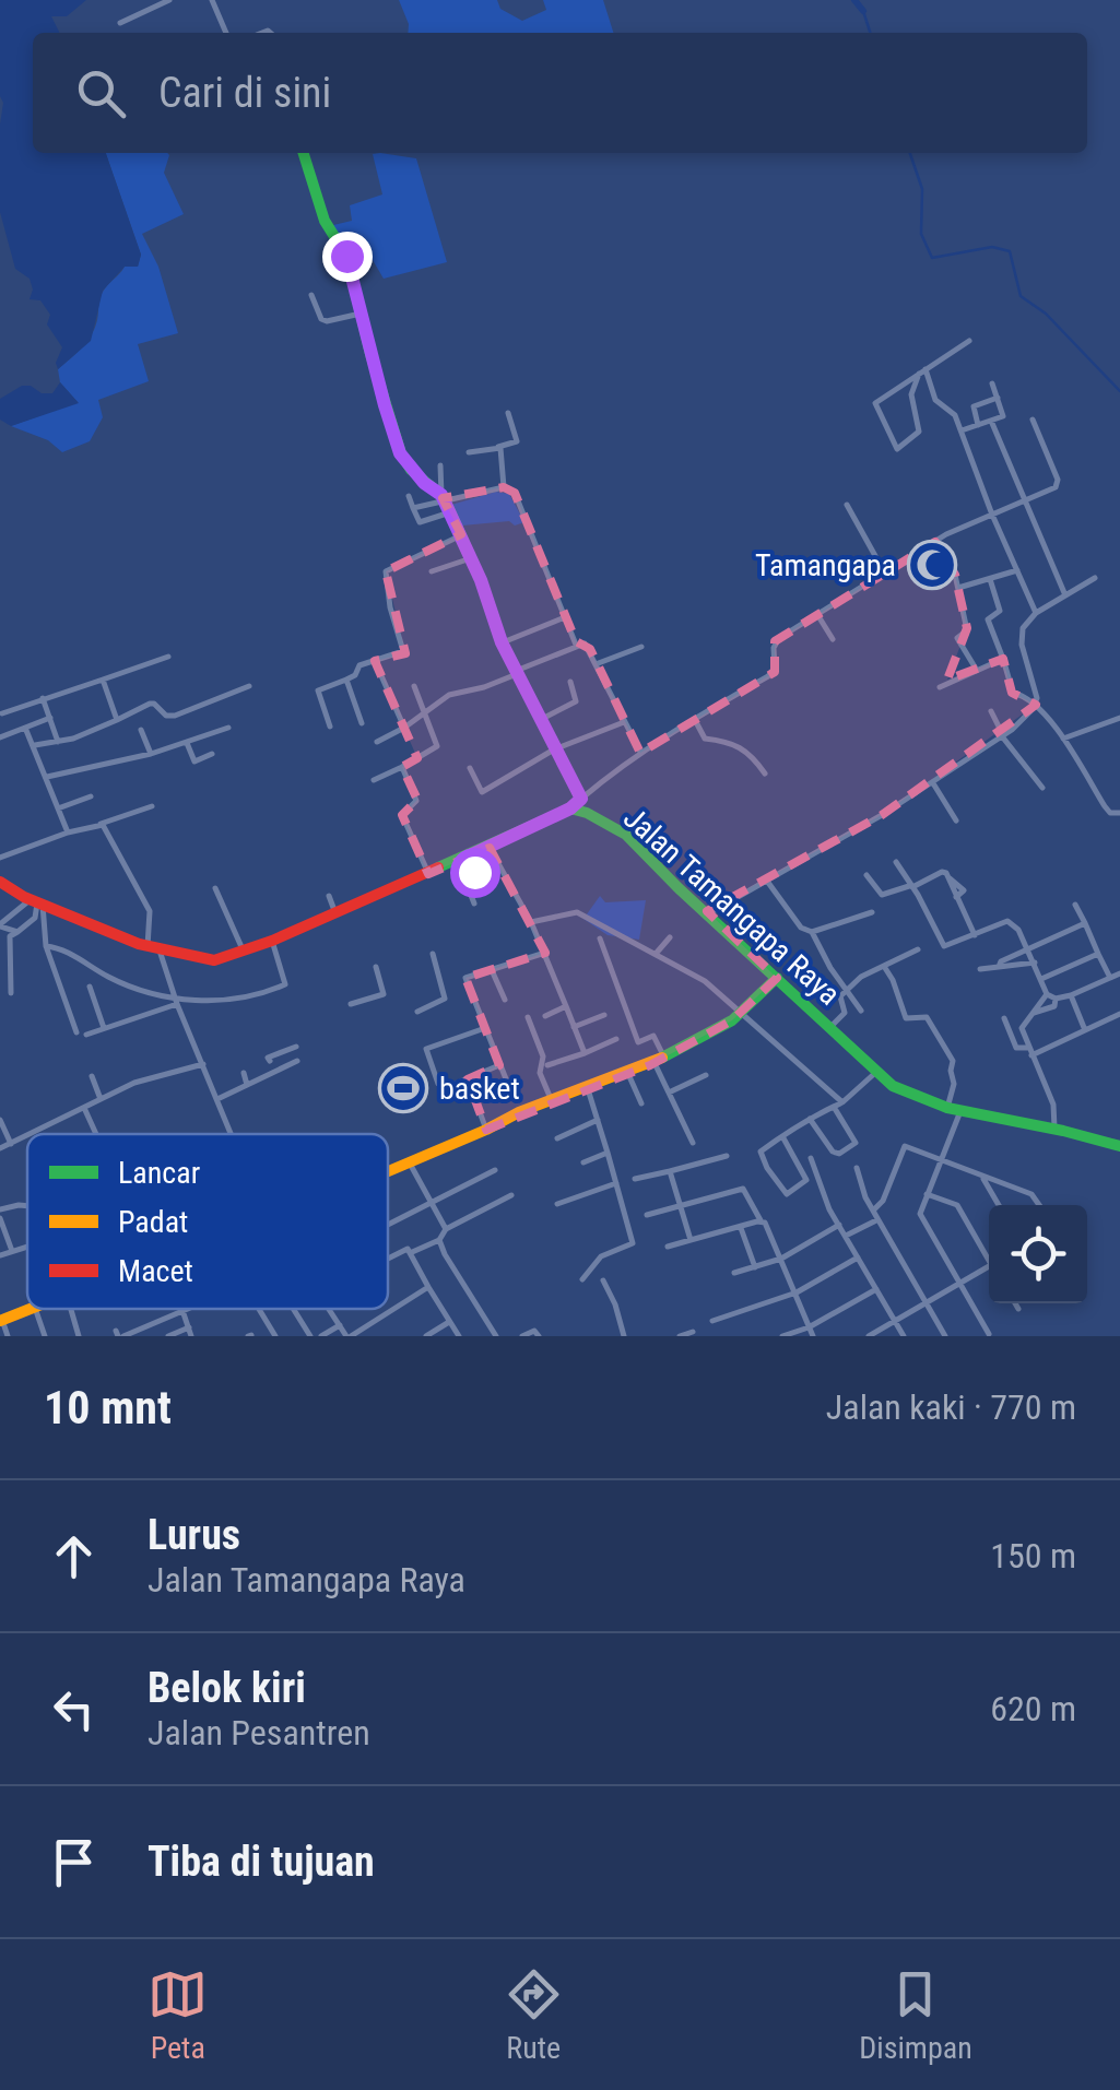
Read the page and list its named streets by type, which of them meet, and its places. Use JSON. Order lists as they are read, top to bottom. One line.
{"streets":{"street":["Jalan Tamangapa Raya"]},"places":{"mosque":["Tamangapa"],"sports":["basket"]},"legend":["Lancar","Padat","Macet"],"page":{"search":"Cari di sini","heading":["10 mnt","Jalan kaki · 770 m"],"list":[["Lurus","Jalan Tamangapa Raya","150 m"],["Belok kiri","Jalan Pesantren","620 m"],"Tiba di tujuan"],"nav":["Peta","Rute","Disimpan"]}}
